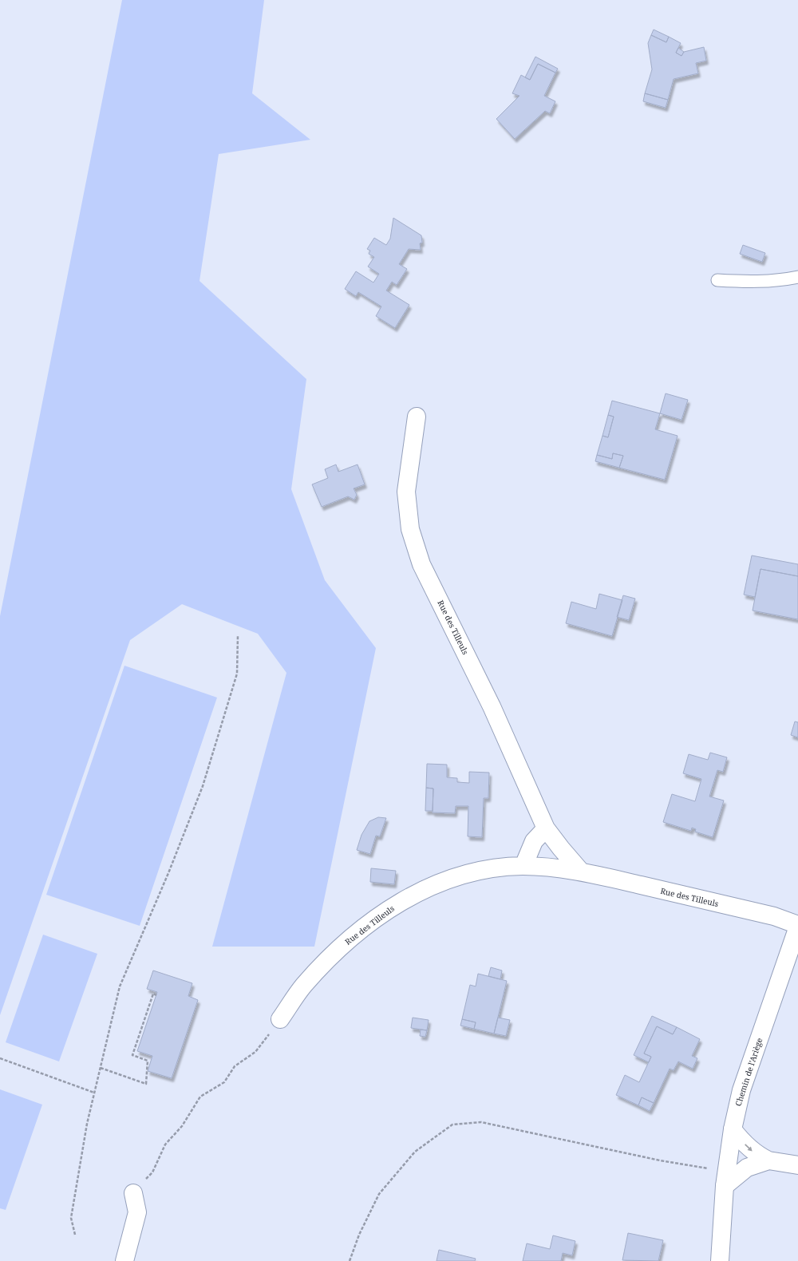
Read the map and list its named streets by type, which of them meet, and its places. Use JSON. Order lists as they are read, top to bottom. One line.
{"streets":{"street":["Rue des Tilleuls","Chemin de l'Ariège"]},"crossings":[["Rue des Tilleuls","Chemin de l'Ariège"]]}
